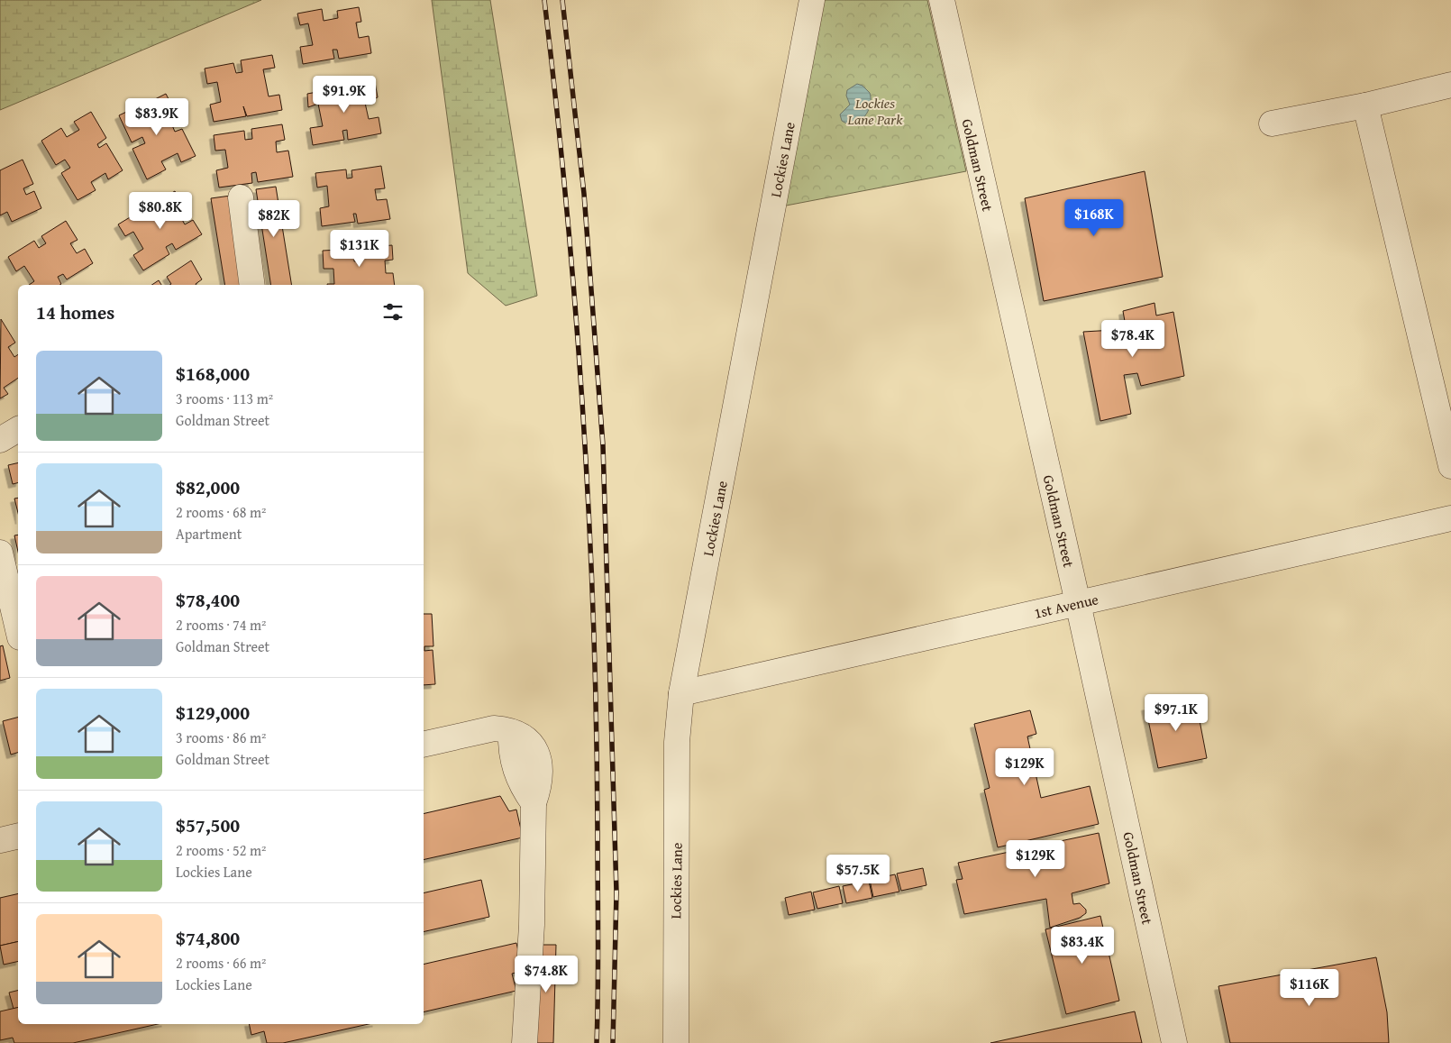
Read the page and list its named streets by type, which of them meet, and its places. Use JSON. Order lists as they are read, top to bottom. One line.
{"streets":{"street":["Lockies Lane","Goldman Street","1st Avenue"]},"crossings":[["Lockies Lane","1st Avenue"],["Goldman Street","1st Avenue"]],"parks":["Lockies Lane Park"],"page":{"price":["$91.9K","$83.9K","$80.8K","$168K","$82K","$131K","$78.4K","$97.1K","$129K","$129K","$57.5K","$83.4K","$74.8K","$116K"],"heading":"14 homes","list":[{"name":"$168,000","note":"3 rooms · 113 m² · Goldman Street"},{"name":"$82,000","note":"2 rooms · 68 m² · Apartment"},{"name":"$78,400","note":"2 rooms · 74 m² · Goldman Street"},{"name":"$129,000","note":"3 rooms · 86 m² · Goldman Street"},{"name":"$57,500","note":"2 rooms · 52 m² · Lockies Lane"},{"name":"$74,800","note":"2 rooms · 66 m² · Lockies Lane"}]}}
